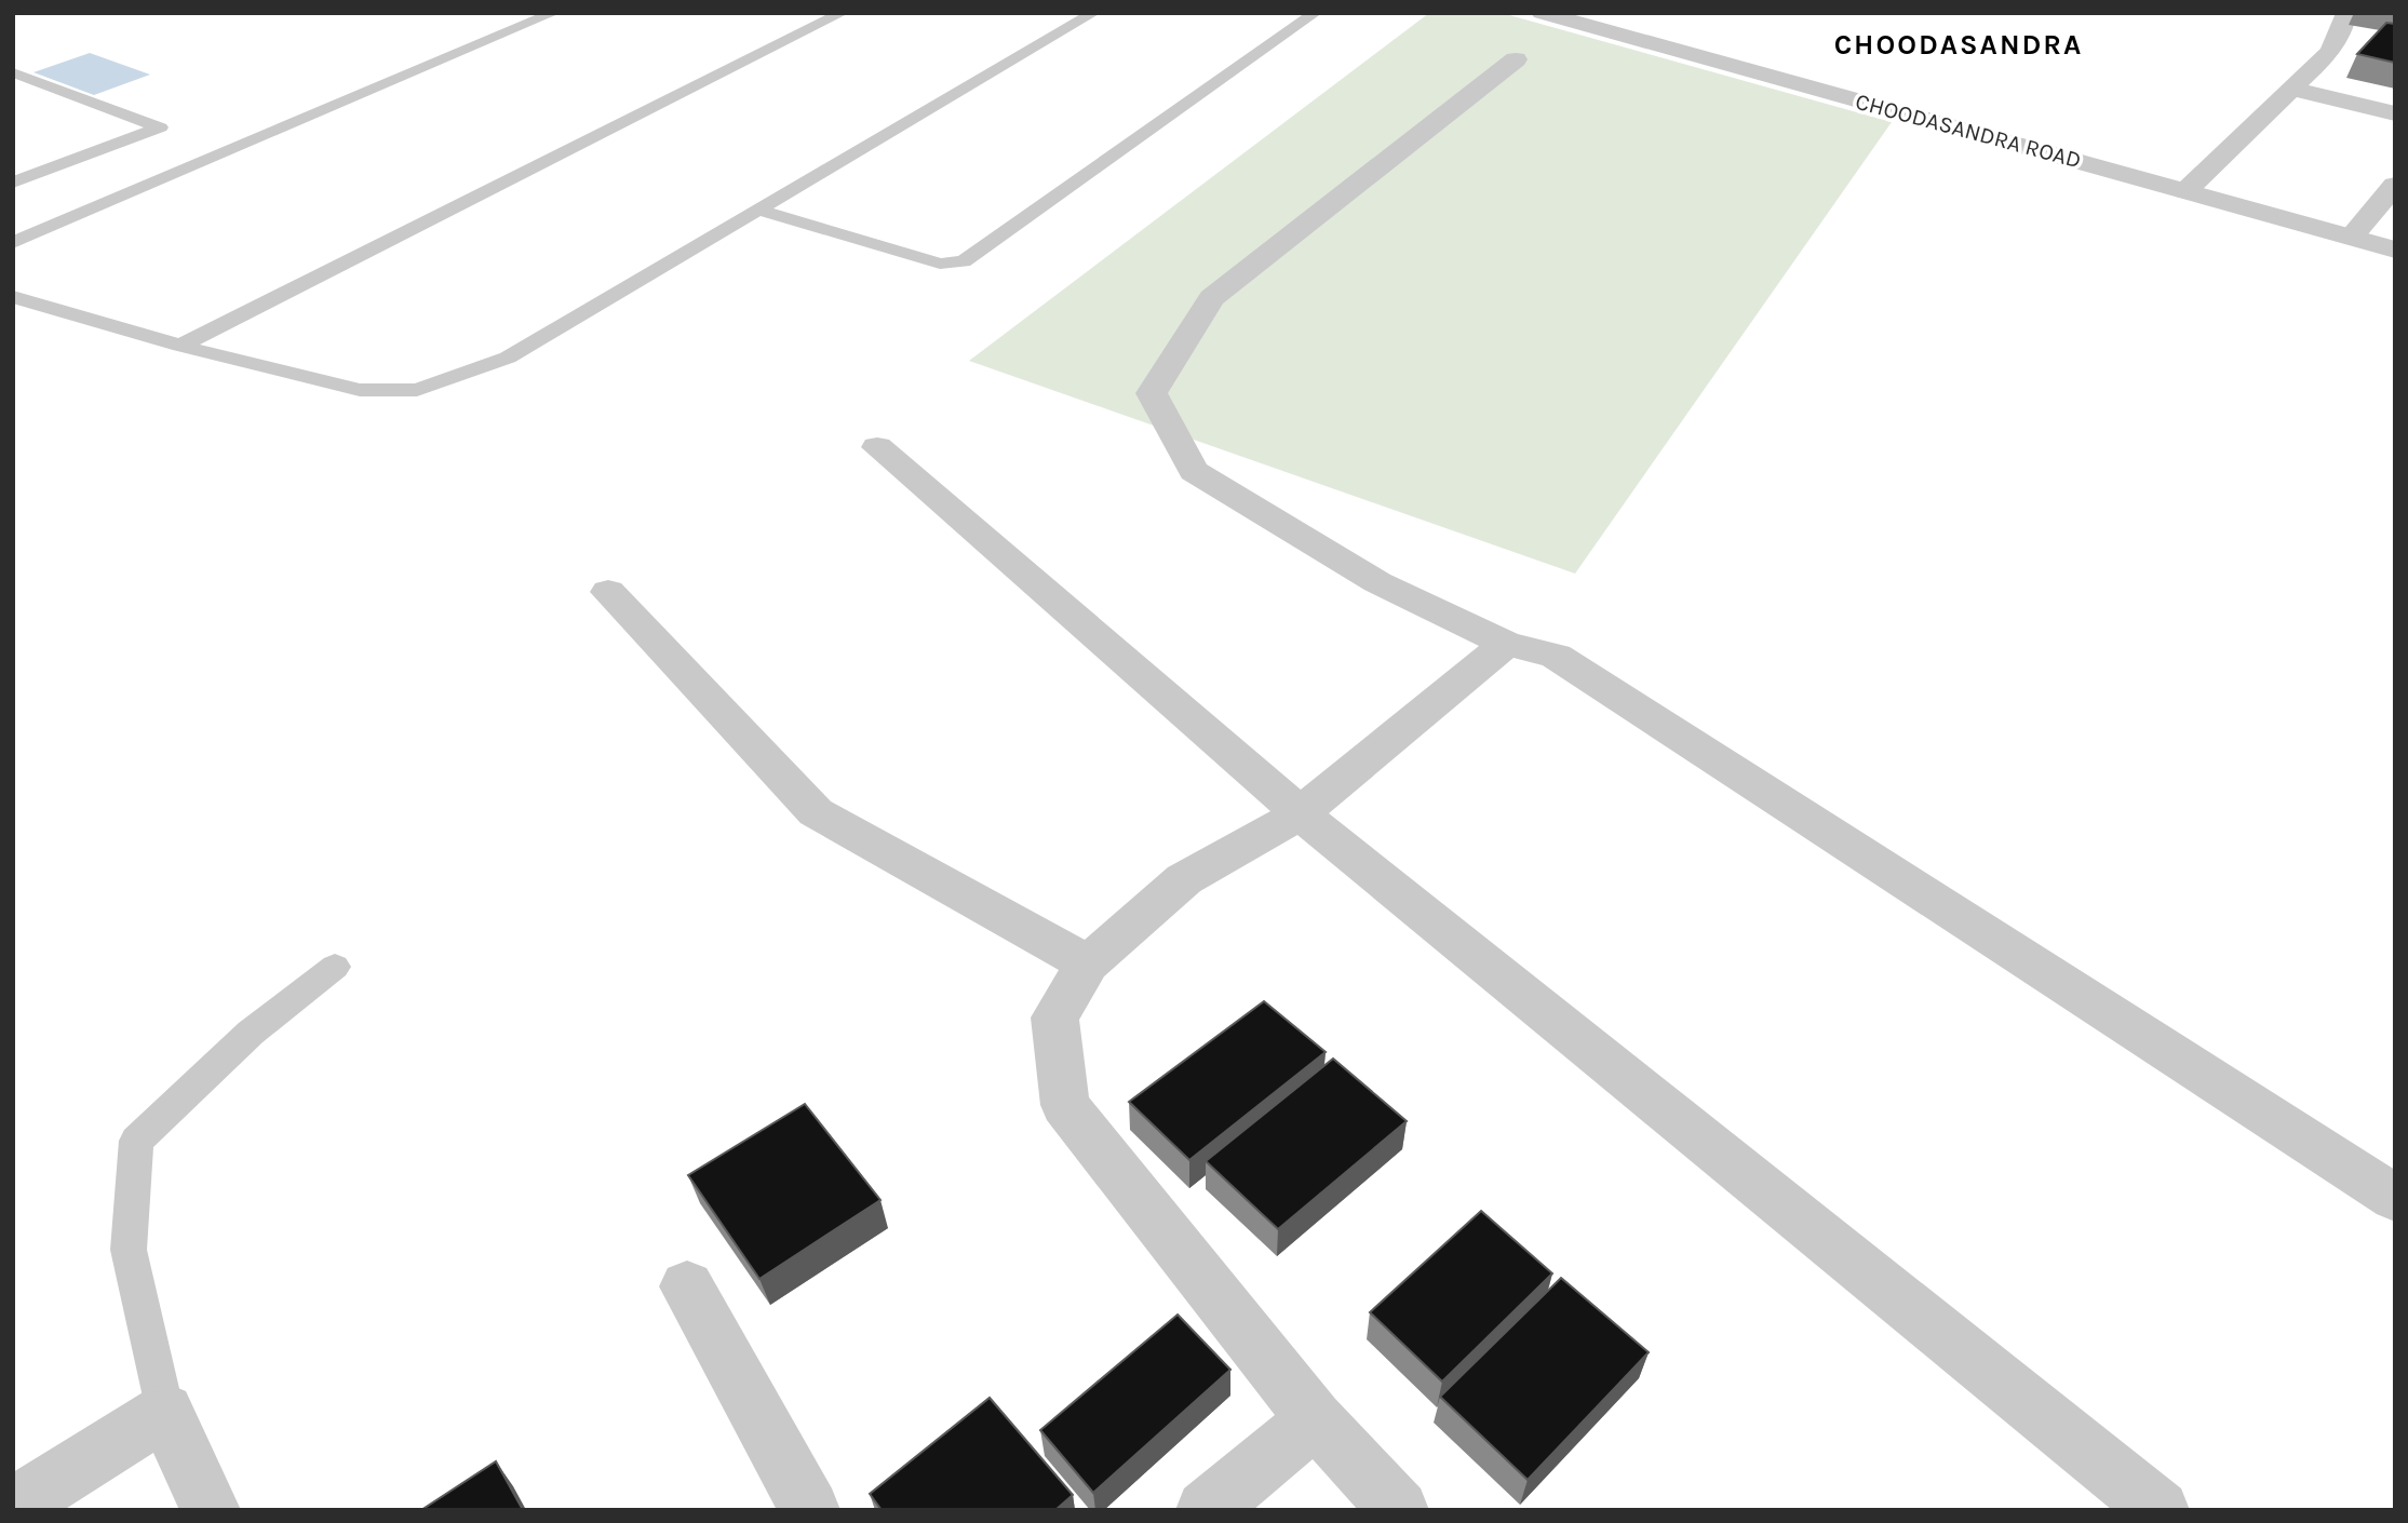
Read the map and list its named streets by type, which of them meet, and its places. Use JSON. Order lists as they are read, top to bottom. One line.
{"streets":{"street":["CHOODASANDRA ROAD"]},"districts":["CHOODASANDRA"]}
